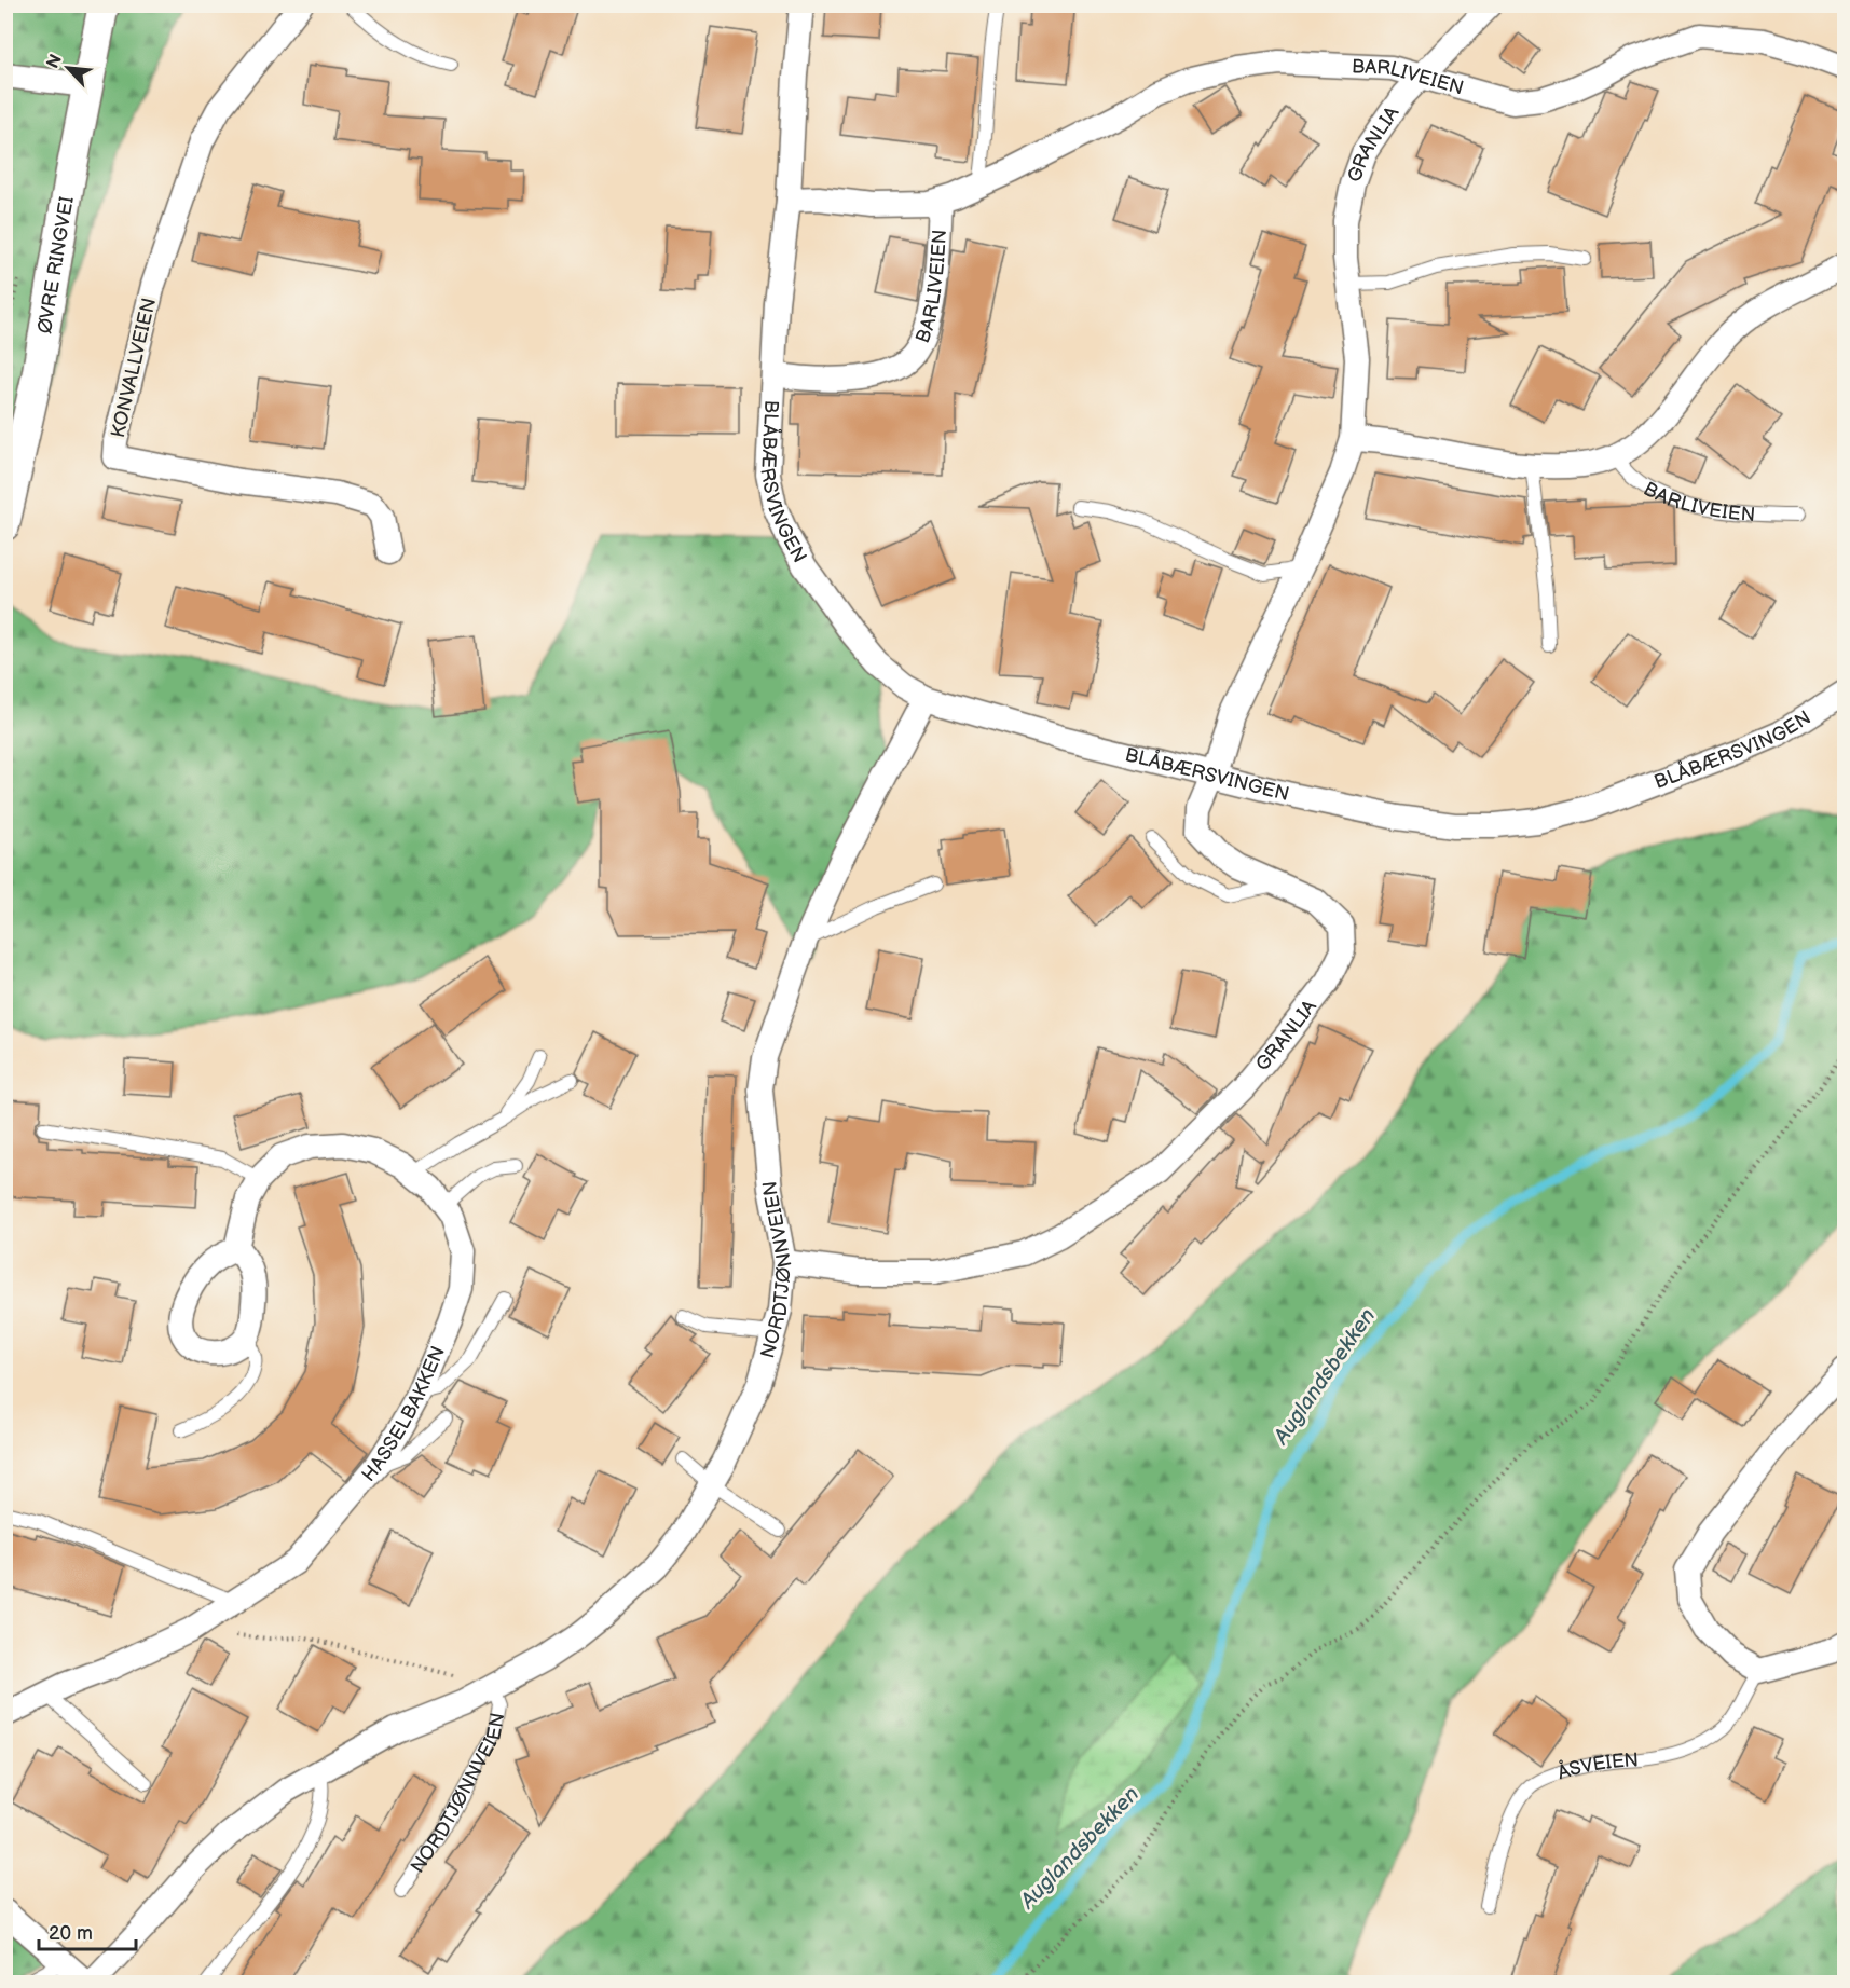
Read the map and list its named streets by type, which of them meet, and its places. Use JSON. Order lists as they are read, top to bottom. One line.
{"streets":{"street":["BARLIVEIEN","GRANLIA","ØVRE RINGVEI","KONVALLVEIEN","BLÅBÆRSVINGEN","NORDTJØNNVEIEN","HASSELBAKKEN"],"lane":["ÅSVEIEN"]},"crossings":[["BARLIVEIEN","GRANLIA"],["BARLIVEIEN","BLÅBÆRSVINGEN"],["GRANLIA","BLÅBÆRSVINGEN"],["GRANLIA","NORDTJØNNVEIEN"],["BLÅBÆRSVINGEN","NORDTJØNNVEIEN"]],"water":["Auglandsbekken"],"scale_bar":"20 m","north":"top left"}
